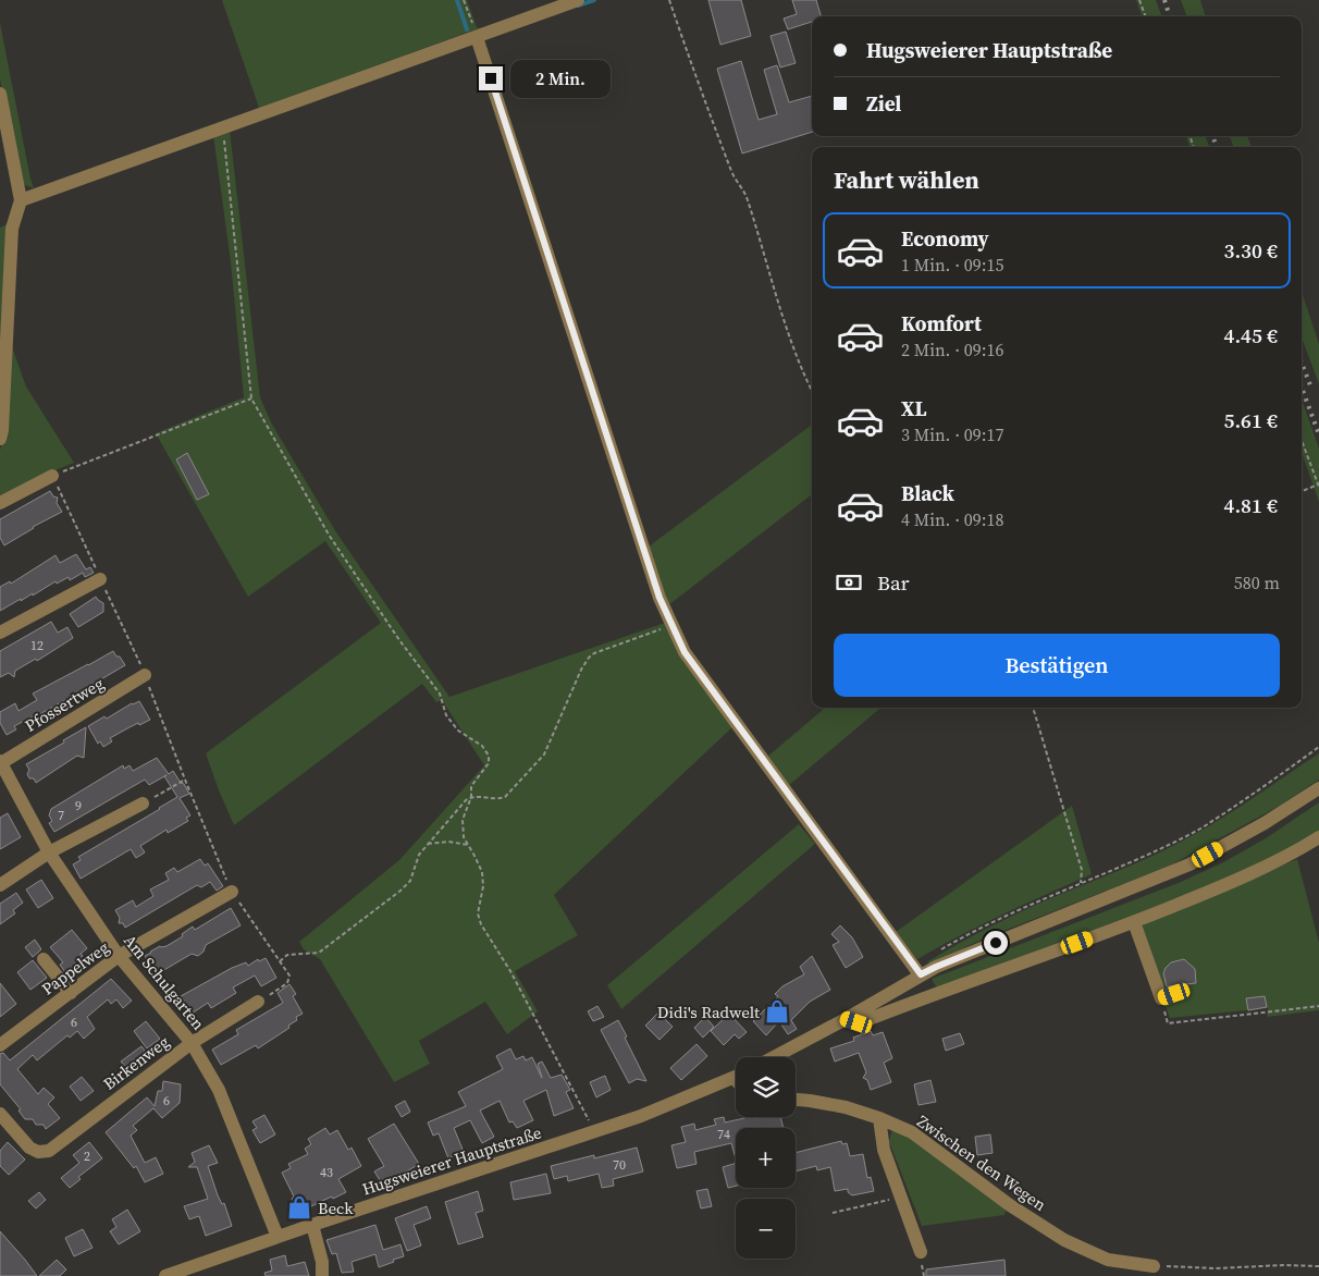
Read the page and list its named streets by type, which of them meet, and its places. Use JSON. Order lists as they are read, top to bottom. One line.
{"streets":{"street":["Pfossertweg","Pappelweg","Am Schulgarten","Birkenweg","Hugsweierer Hauptstraße","Zwischen den Wegen"]},"crossings":[["Pfossertweg","Am Schulgarten"],["Pappelweg","Am Schulgarten"],["Am Schulgarten","Birkenweg"],["Am Schulgarten","Hugsweierer Hauptstraße"]],"places":{"shop":["Didi's Radwelt","Beck"]},"house_numbers":["12","9","7","6","6","74","2","70","43"],"page":{"banner":["Hugsweierer Hauptstraße","Ziel"],"bubble":"2 Min.","heading":"Fahrt wählen","list":[{"name":"Economy","note":"1 Min. · 09:15","value":"3.30 €"},{"name":"Komfort","note":"2 Min. · 09:16","value":"4.45 €"},{"name":"XL","note":"3 Min. · 09:17","value":"5.61 €"},{"name":"Black","note":"4 Min. · 09:18","value":"4.81 €"}],"pay":["Bar","580 m"],"buttons":"Bestätigen","map_buttons":["+","−"]}}
